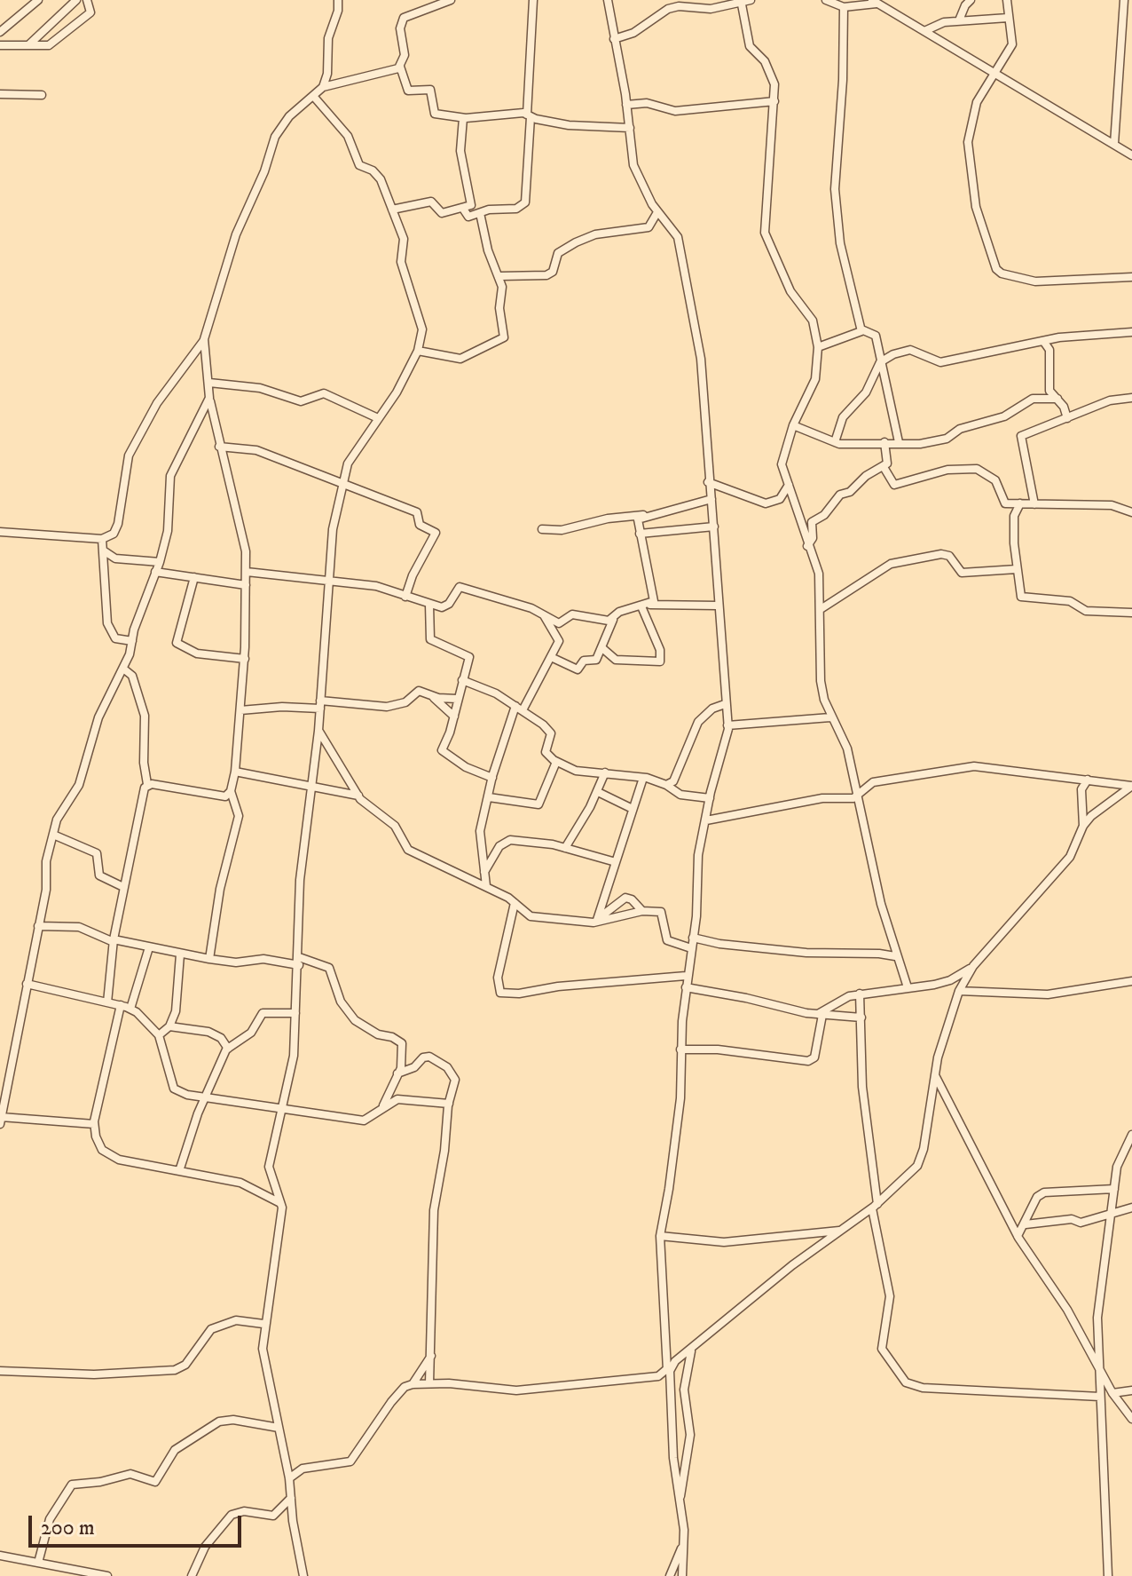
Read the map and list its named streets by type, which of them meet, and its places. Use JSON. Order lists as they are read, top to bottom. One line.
{"scale_bar":"200 m"}
